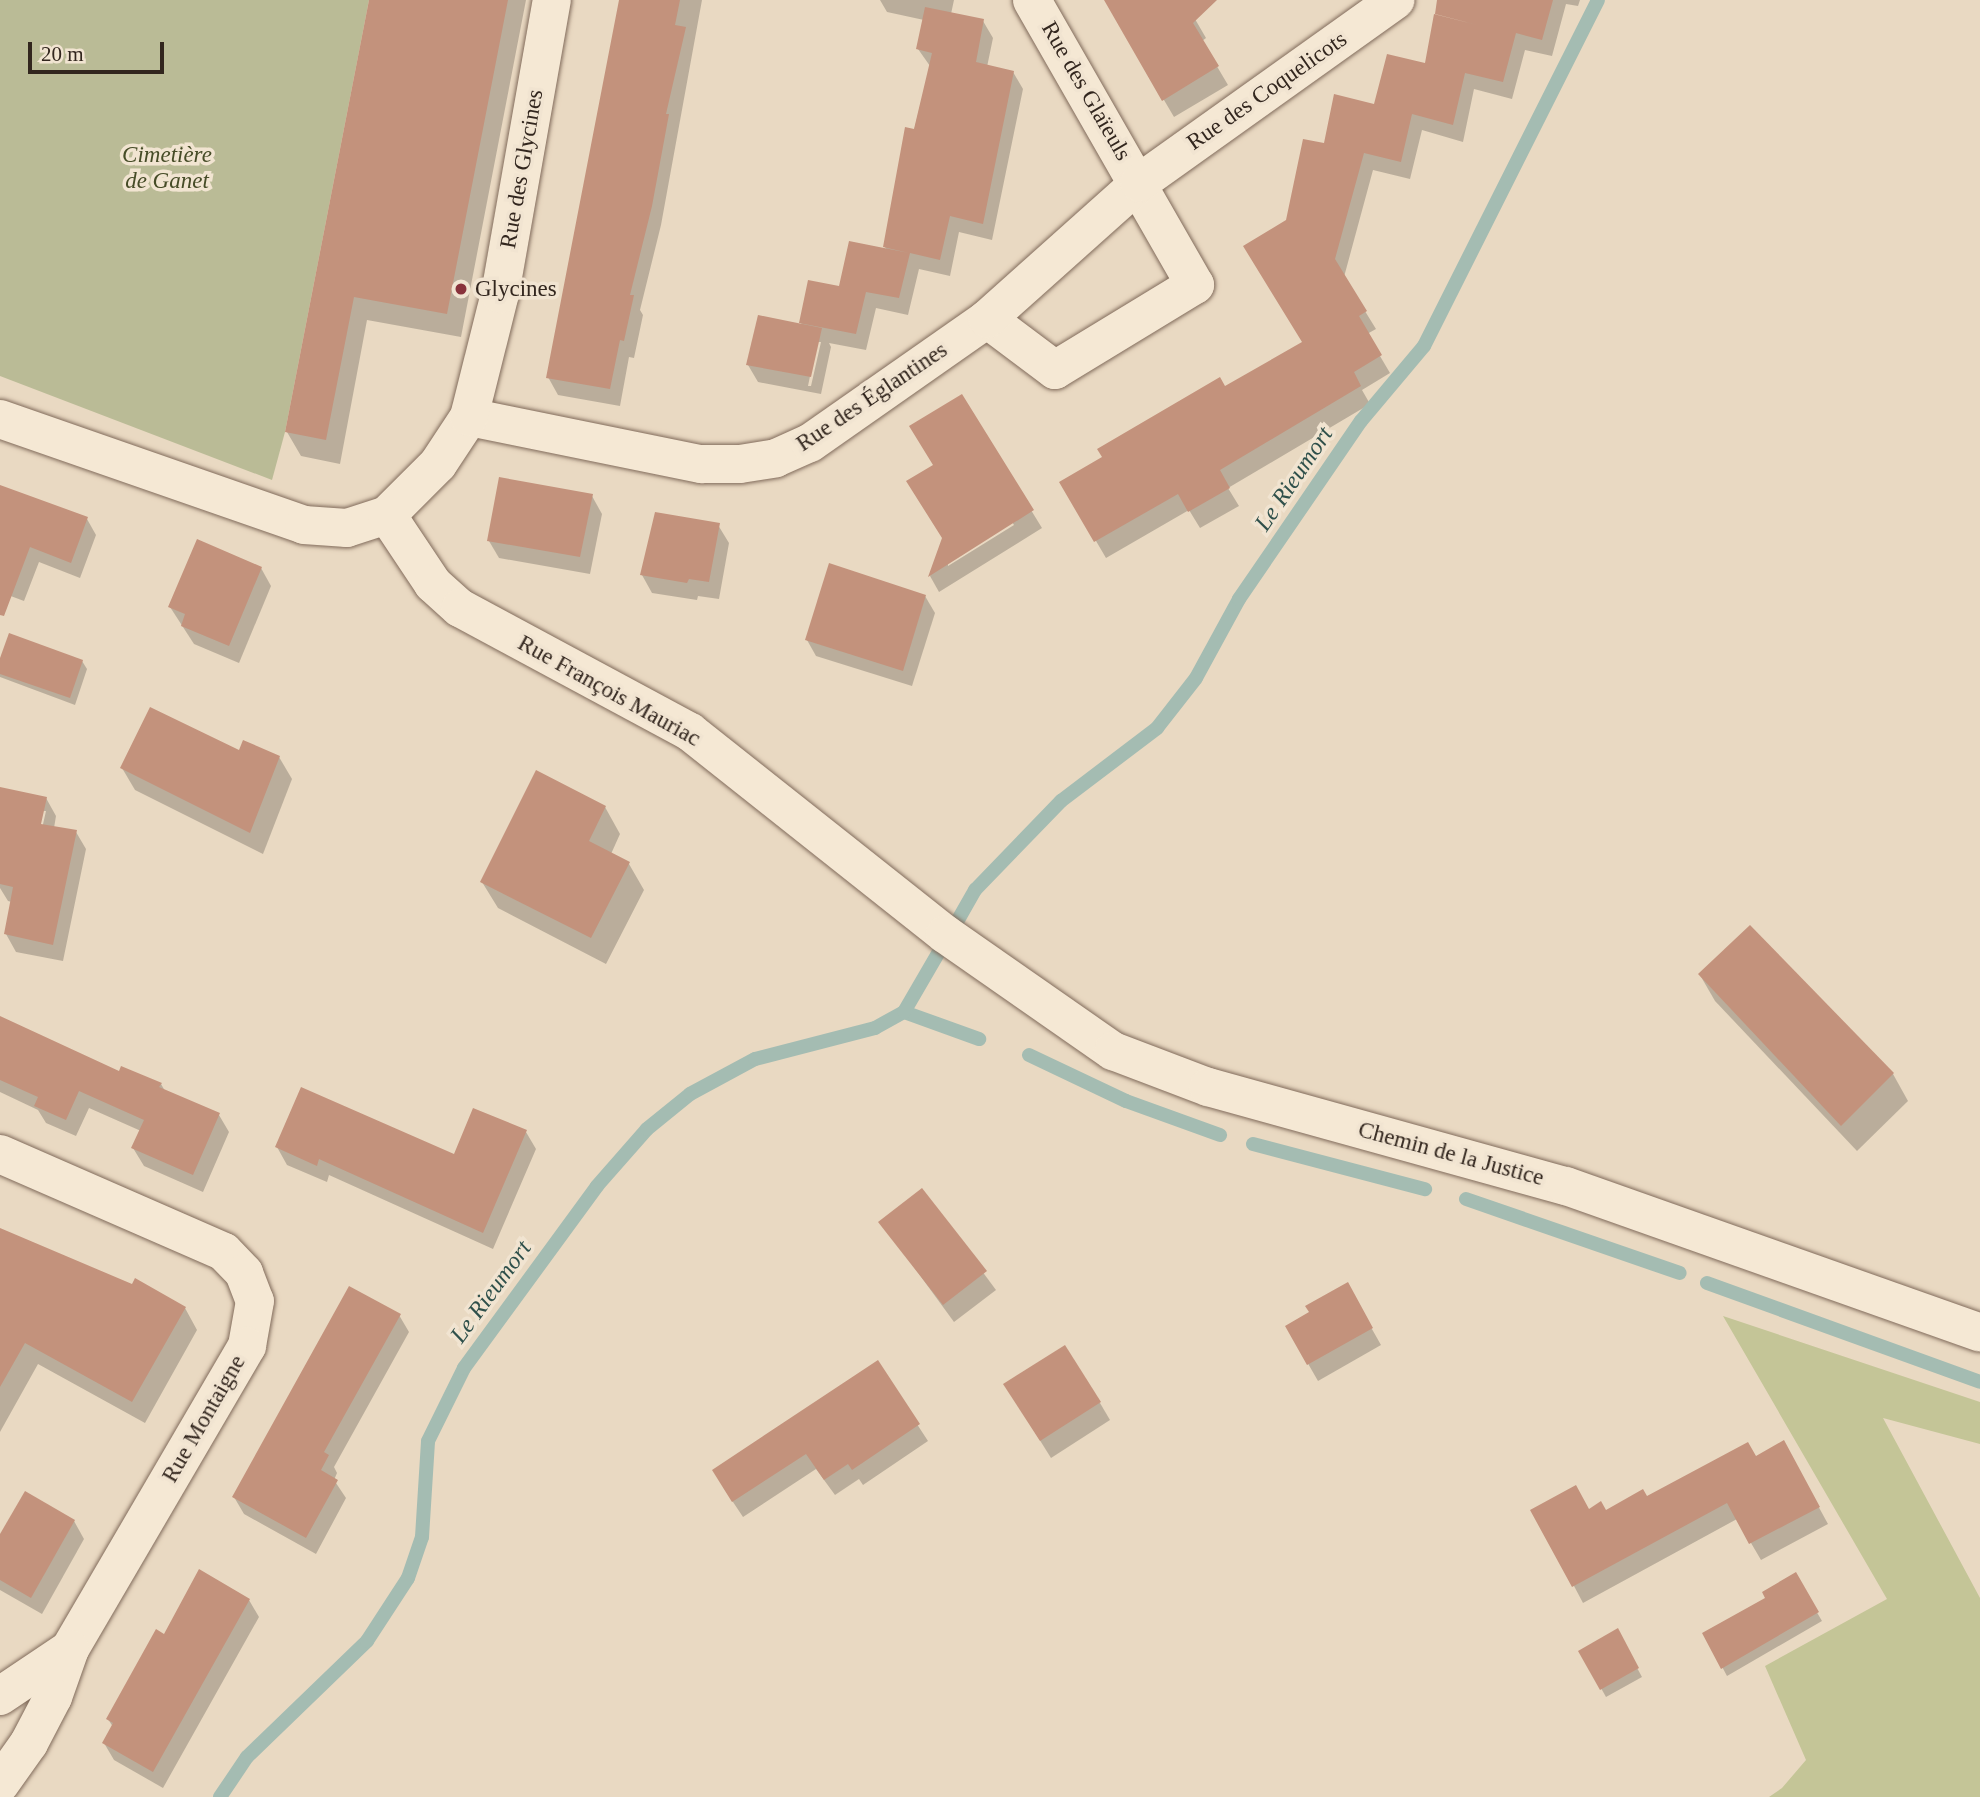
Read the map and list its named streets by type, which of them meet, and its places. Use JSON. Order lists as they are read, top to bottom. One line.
{"streets":{"street":["Rue des Glaïeuls","Rue des Coquelicots","Rue des Glycines","Rue des Églantines","Rue François Mauriac","Chemin de la Justice","Rue Montaigne"]},"crossings":[["Rue des Glaïeuls","Rue des Coquelicots"],["Rue des Glaïeuls","Rue des Églantines"],["Rue des Coquelicots","Rue des Églantines"],["Rue des Glycines","Rue des Églantines"],["Rue des Glycines","Rue François Mauriac"],["Rue François Mauriac","Chemin de la Justice"]],"water":["Le Rieumort"],"parks":["Cimetière de Ganet"],"places":["Glycines"],"scale_bar":"20 m"}
